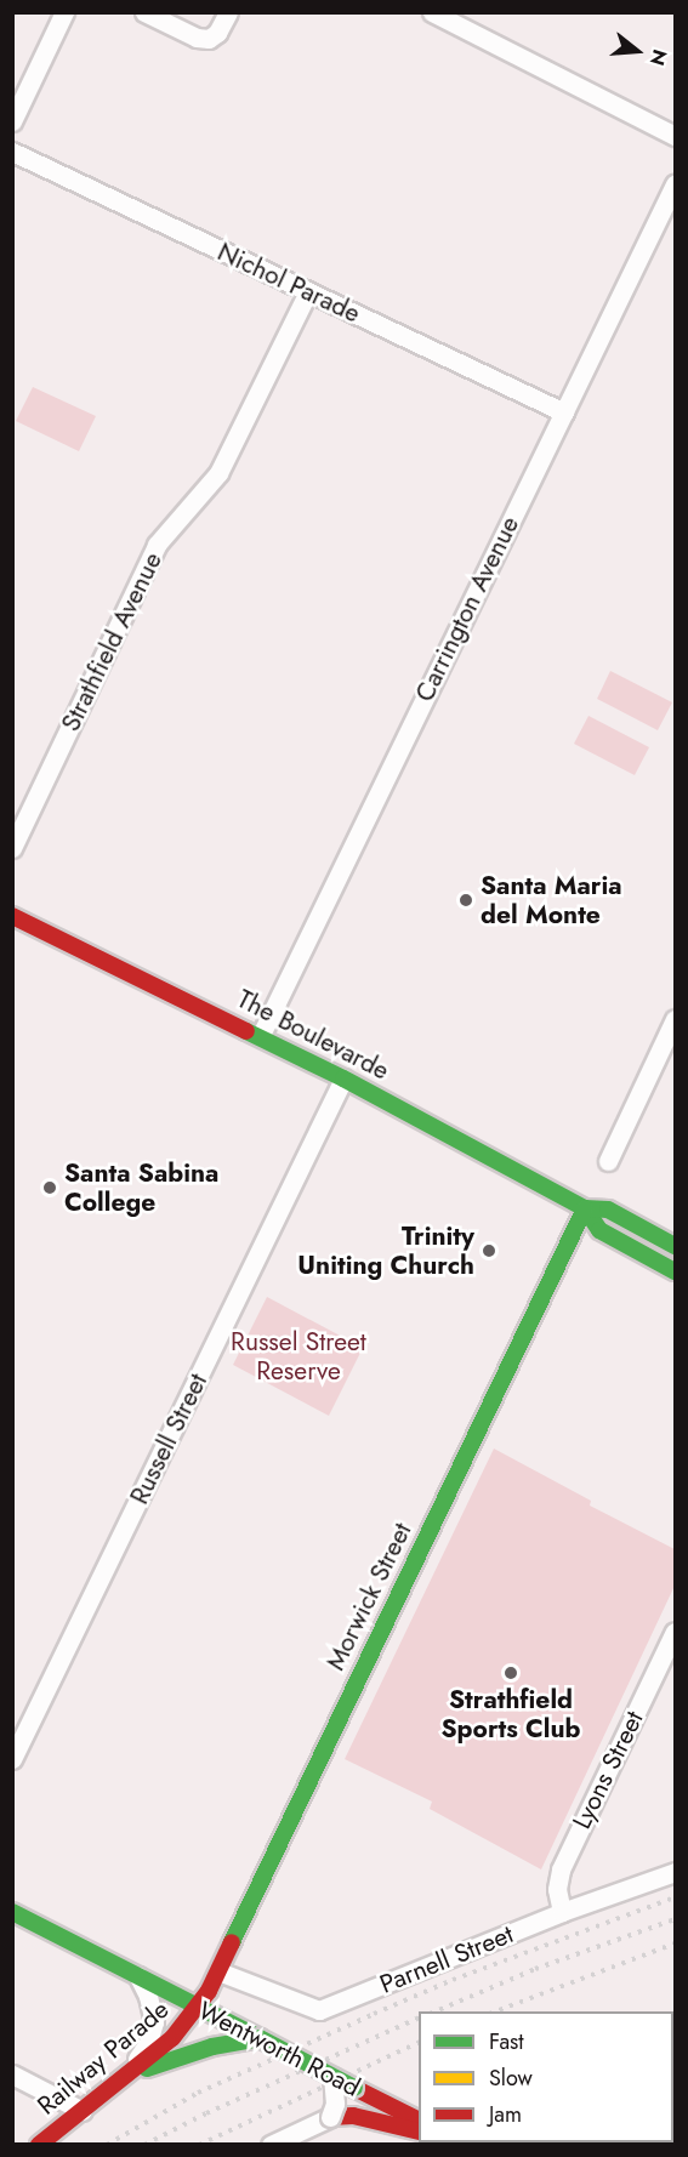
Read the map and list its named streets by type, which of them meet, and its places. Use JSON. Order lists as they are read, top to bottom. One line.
{"streets":{"main road":["The Boulevarde","Morwick Street","Wentworth Road","Railway Parade"],"street":["Nichol Parade","Carrington Avenue","Strathfield Avenue","Russell Street","Lyons Street","Parnell Street"]},"crossings":[["Nichol Parade","Carrington Avenue"],["Nichol Parade","Strathfield Avenue"],["Carrington Avenue","The Boulevarde"],["The Boulevarde","Russell Street"],["The Boulevarde","Morwick Street"],["Morwick Street","Parnell Street"],["Morwick Street","Wentworth Road"],["Morwick Street","Railway Parade"],["Lyons Street","Parnell Street"],["Wentworth Road","Railway Parade"]],"parks":["Russel Street Reserve"],"places":["Santa Maria del Monte","Santa Sabina College","Trinity Uniting Church","Strathfield Sports Club"],"legend":["Fast","Slow","Jam"],"north":"right"}
